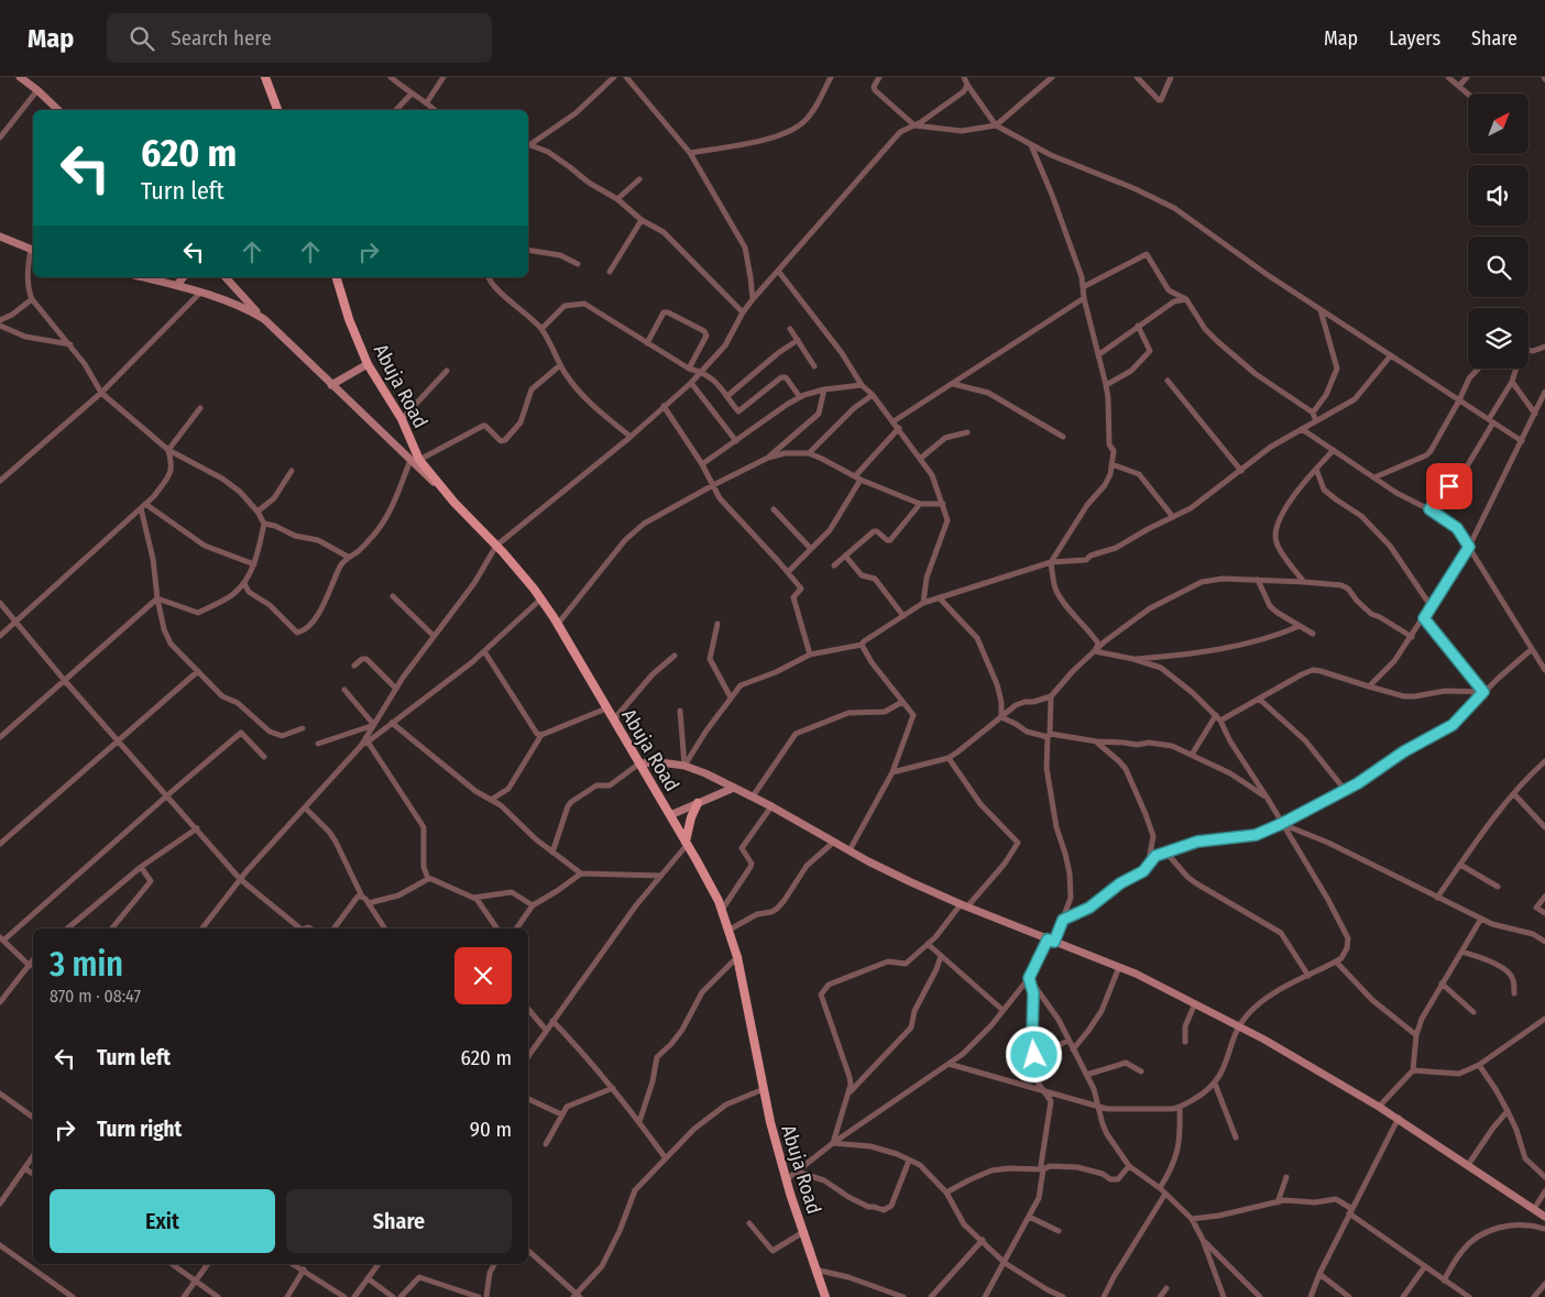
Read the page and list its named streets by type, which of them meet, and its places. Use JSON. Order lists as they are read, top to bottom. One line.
{"streets":{"main road":["Abuja Road"]},"north":"top right","page":{"header":"Map","search":"Search here","nav":["Map","Layers","Share"],"turn":["620 m","Turn left"],"heading":["3 min","870 m · 08:47"],"list":[{"name":"Turn left","value":"620 m"},{"name":"Turn right","value":"90 m"}],"buttons":["Exit","Share"]}}
